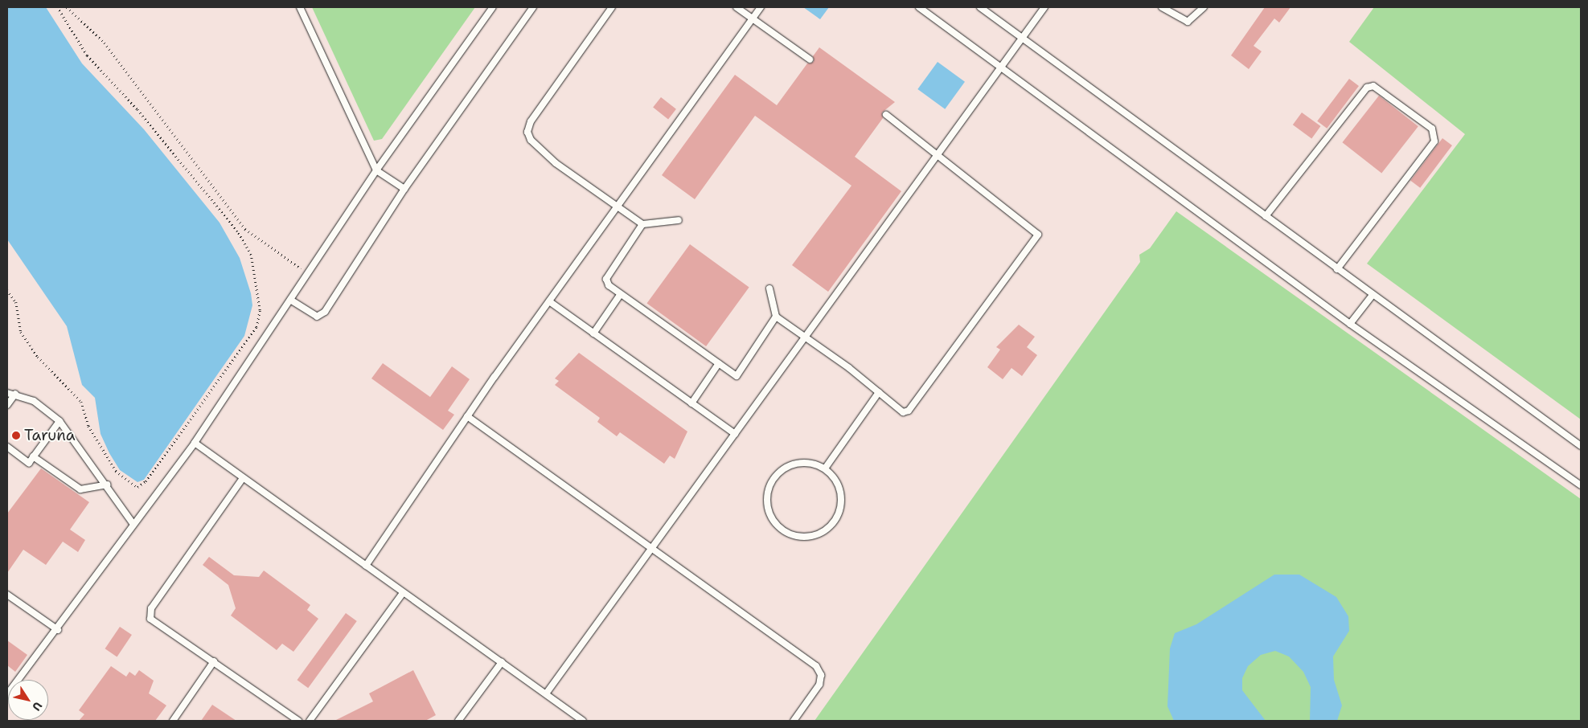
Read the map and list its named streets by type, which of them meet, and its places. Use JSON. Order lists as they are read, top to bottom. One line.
{"places":["Taruna"],"north":"bottom right"}
